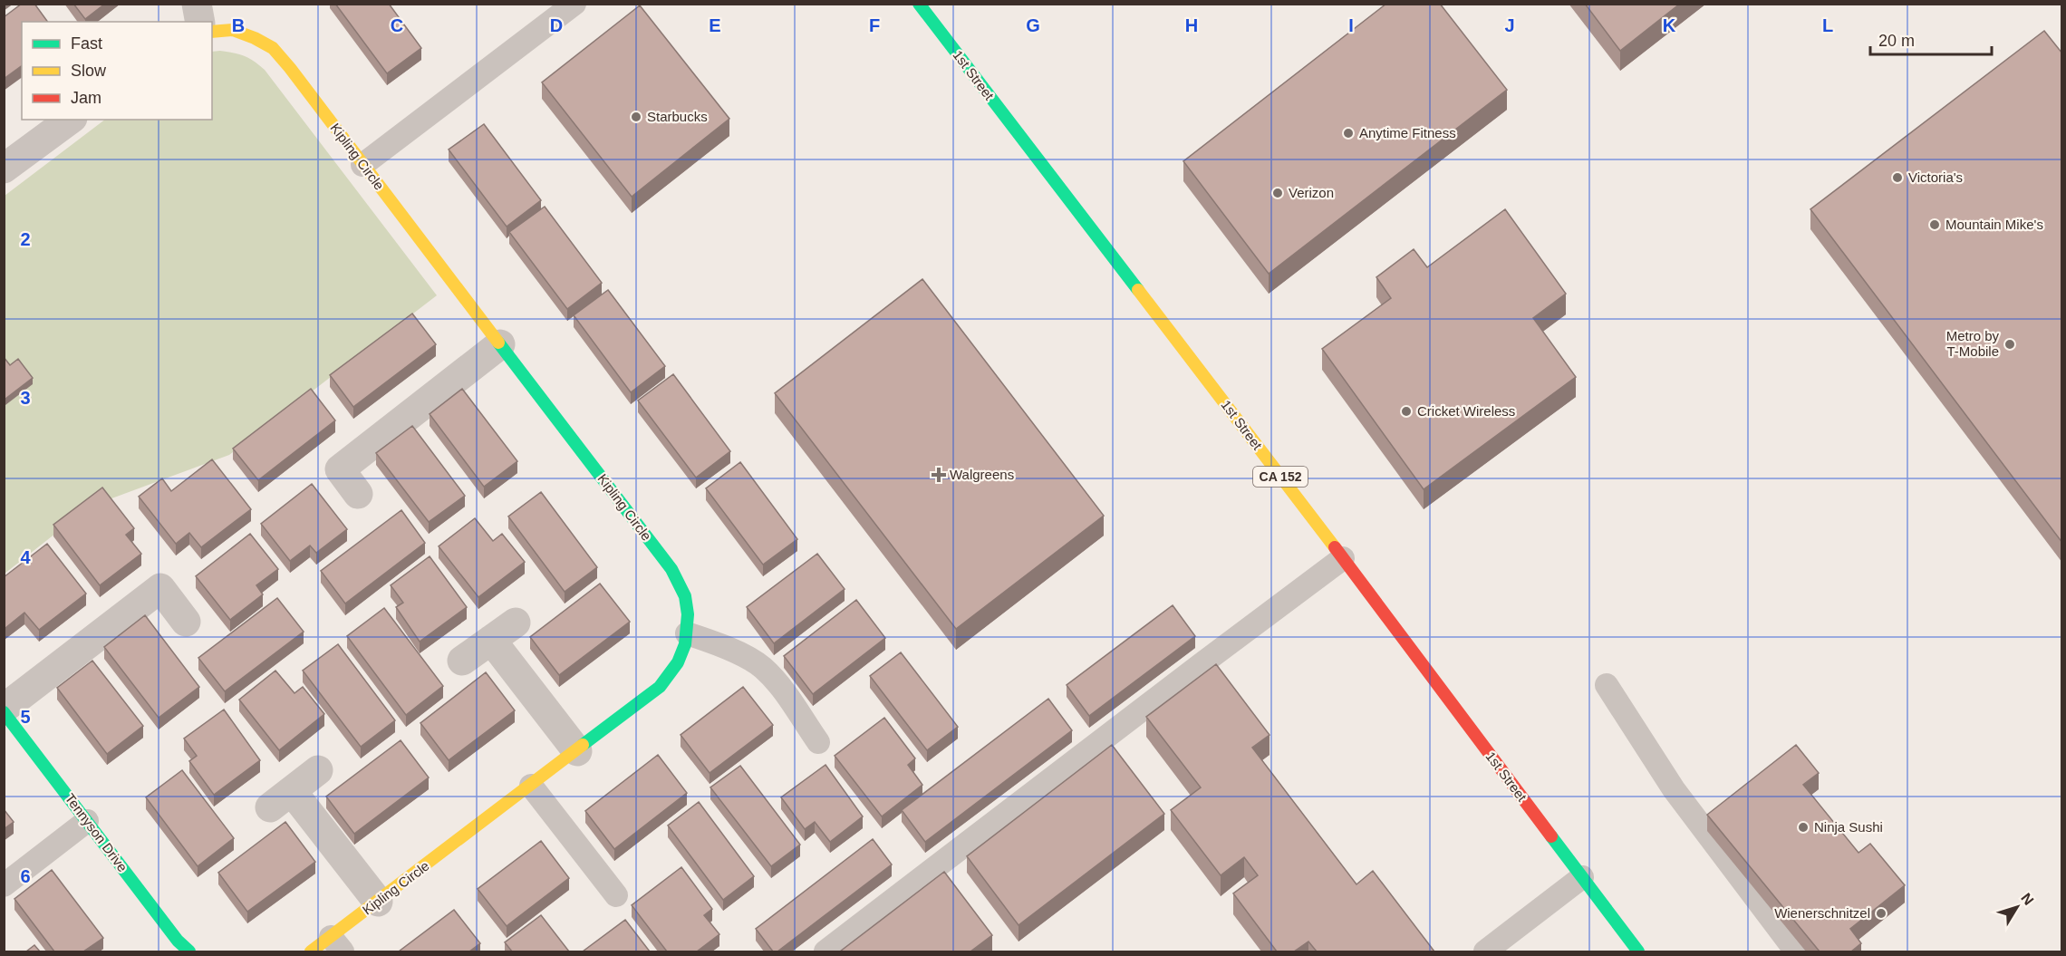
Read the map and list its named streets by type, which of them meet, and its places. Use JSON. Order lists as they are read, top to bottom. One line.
{"streets":{"street":["1st Street","Kipling Circle","CA 152","Tennyson Drive"]},"places":{"other":["Starbucks","Anytime Fitness","Victoria's","Verizon","Mountain Mike's","Metro by T-Mobile","Cricket Wireless","Ninja Sushi","Wienerschnitzel"],"health":["Walgreens"]},"legend":["Fast","Slow","Jam"],"scale_bar":"20 m","north":"top right","grid":{"columns":["B","C","D","E","F","G","H","I","J","K","L"],"rows":["2","3","4","5","6"]}}
